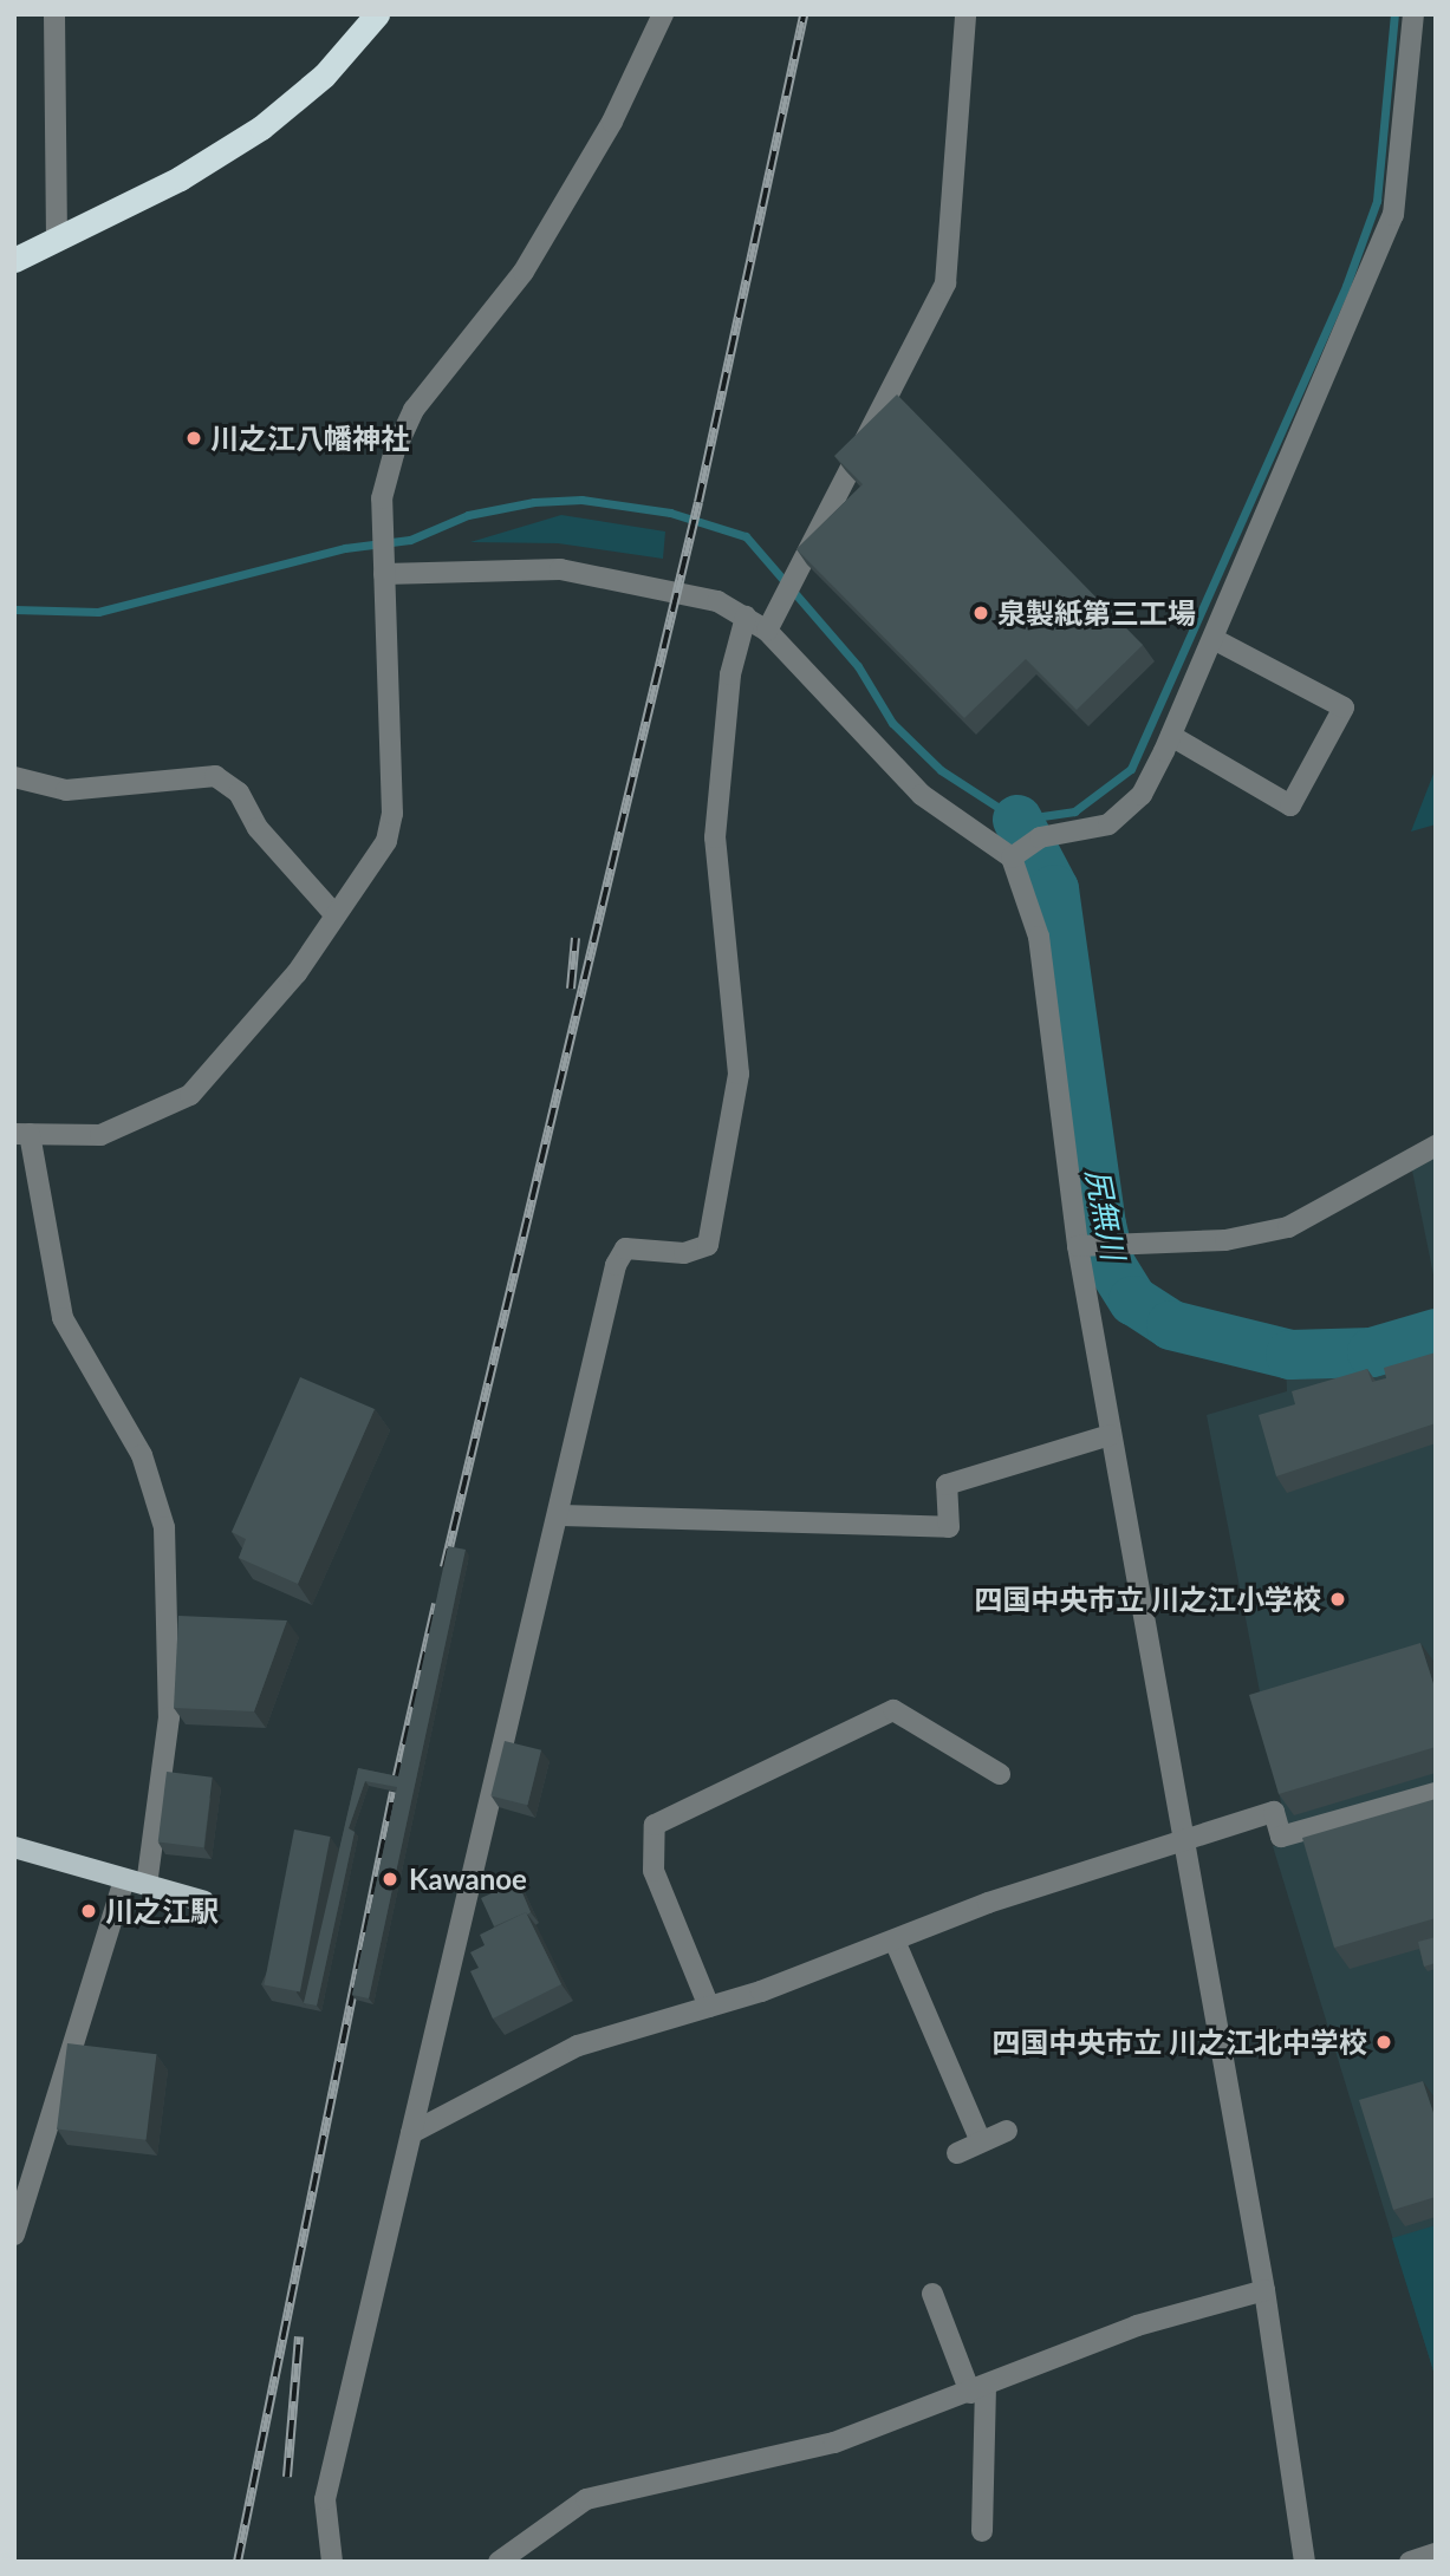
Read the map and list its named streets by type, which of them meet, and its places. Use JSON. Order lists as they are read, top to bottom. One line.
{"water":["尻無川"],"places":["川之江八幡神社","泉製紙第三工場","四国中央市立 川之江小学校","Kawanoe","川之江駅","四国中央市立 川之江北中学校"]}
